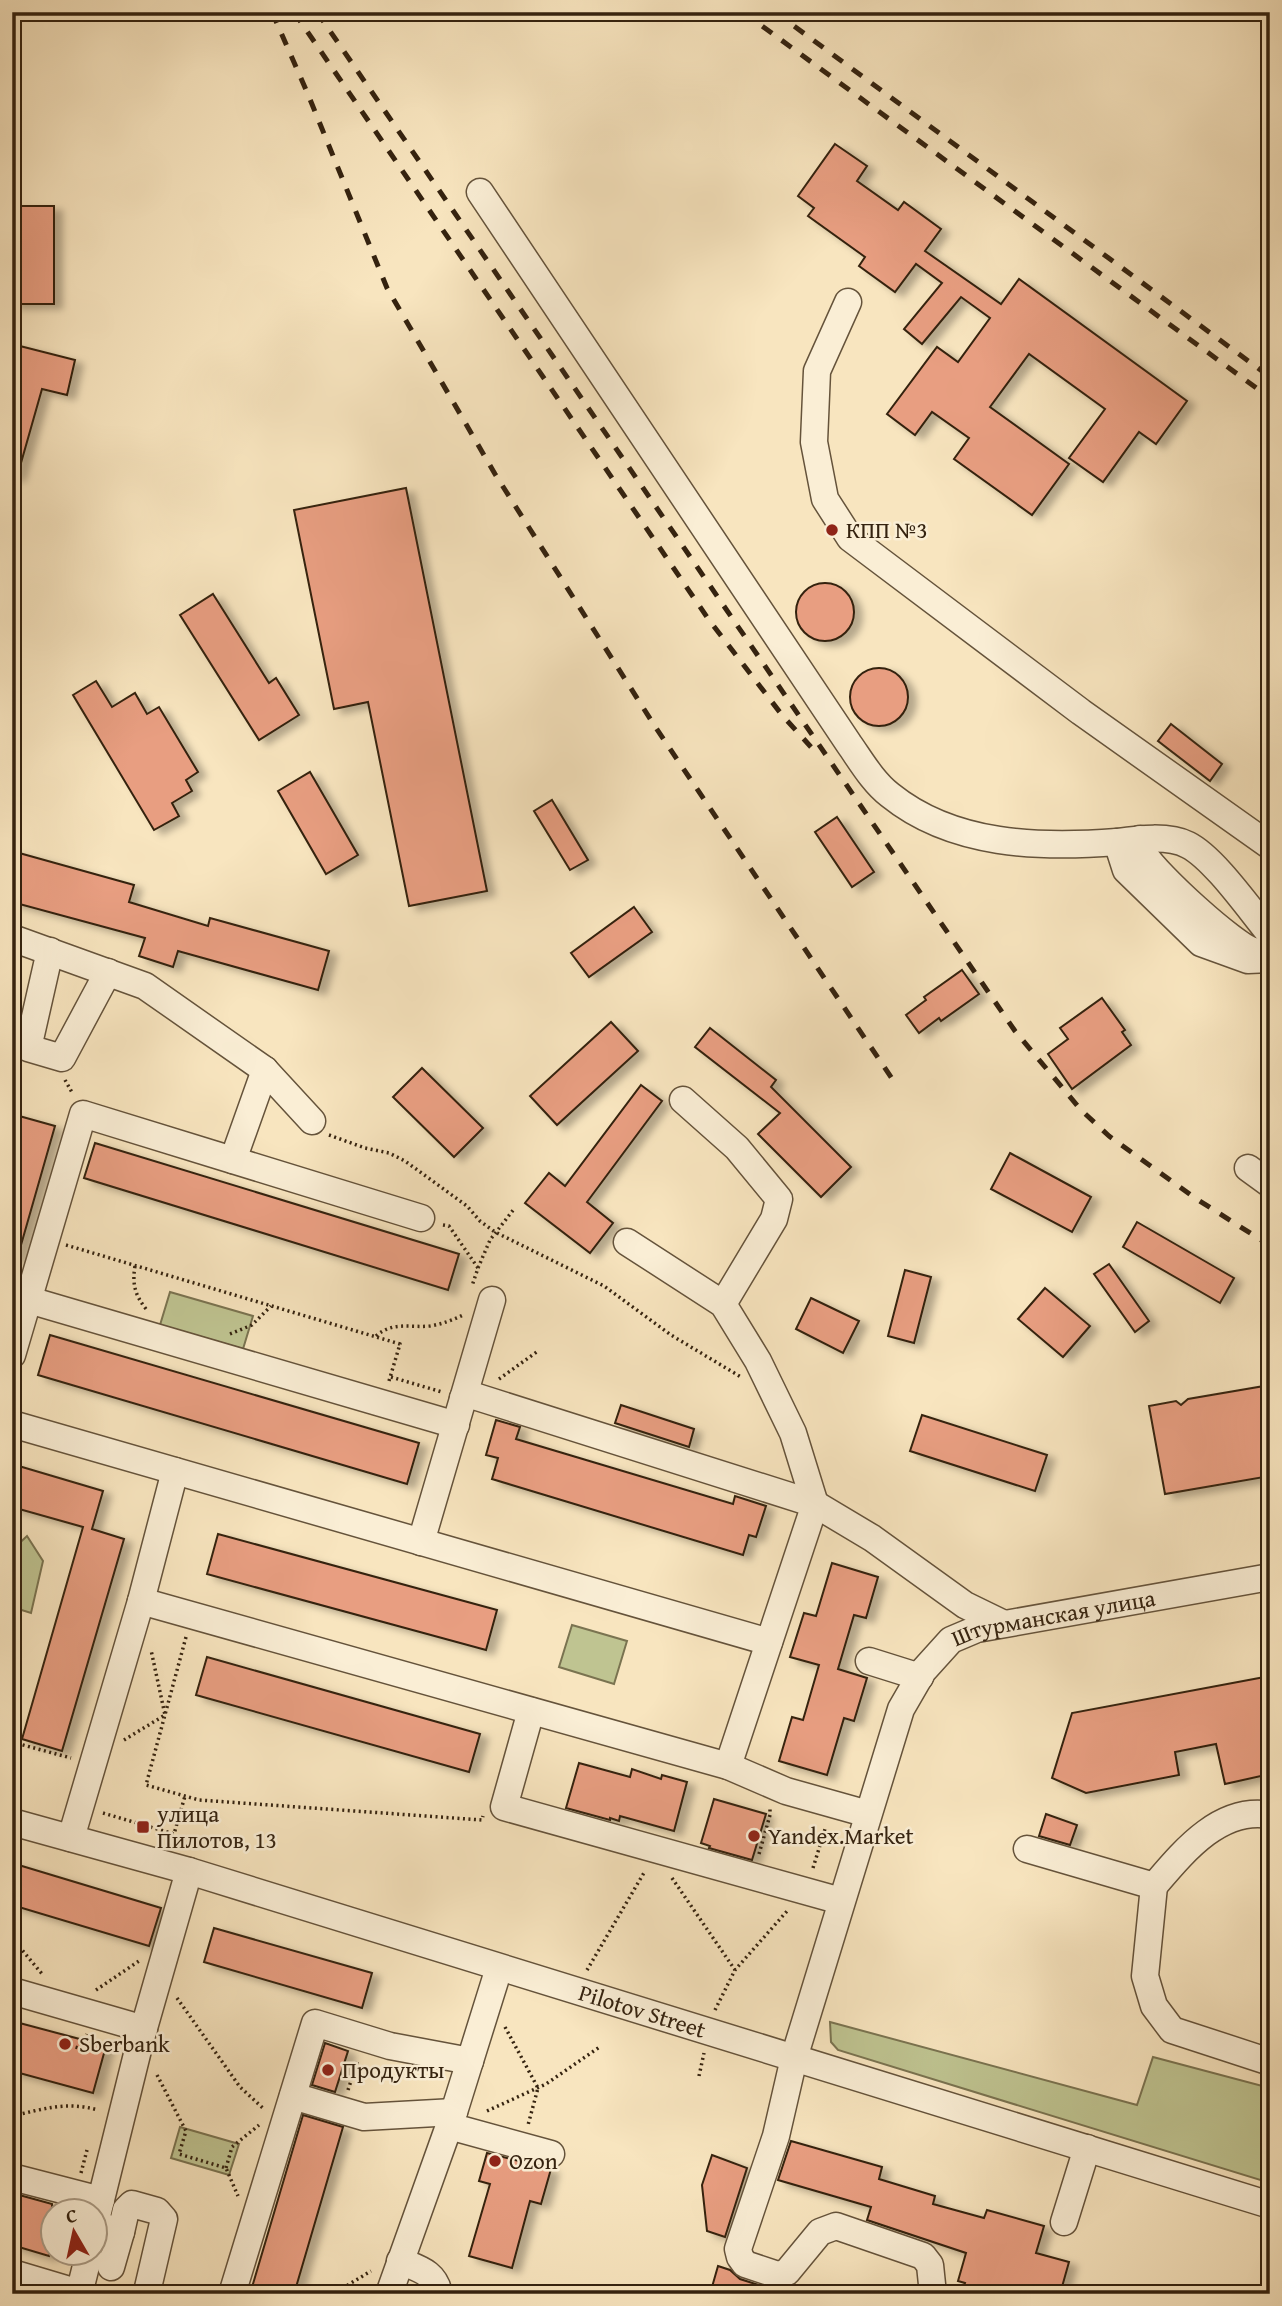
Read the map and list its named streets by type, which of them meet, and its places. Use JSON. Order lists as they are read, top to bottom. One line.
{"streets":{"street":["Штурманская улица","Pilotov Street"]},"crossings":[["Штурманская улица","Pilotov Street"]],"places":{"other":["КПП №3","Yandex.Market","Sberbank","Продукты","Ozon"],"transit":["улица Пилотов, 13"]},"north":"top"}
